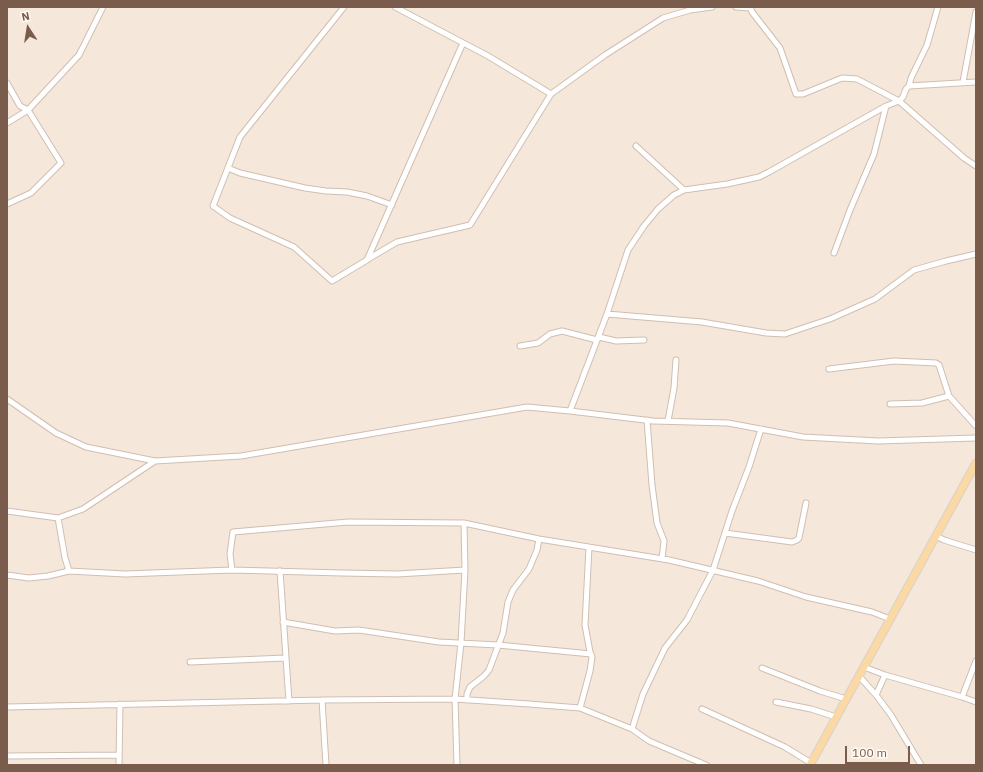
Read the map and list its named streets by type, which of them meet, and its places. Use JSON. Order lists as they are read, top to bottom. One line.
{"scale_bar":"100 m","north":"top"}
